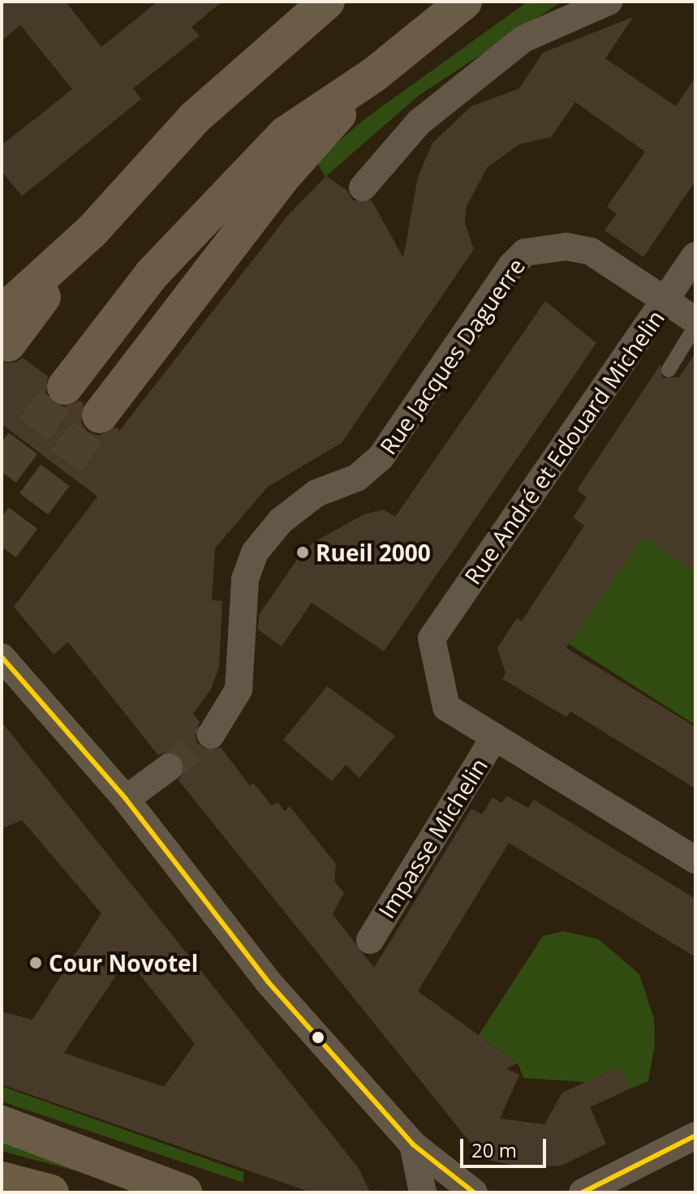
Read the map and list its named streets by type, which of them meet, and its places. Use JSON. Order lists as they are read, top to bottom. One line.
{"streets":{"street":["Rue Jacques Daguerre","Rue André et Edouard Michelin","Impasse Michelin"]},"crossings":[["Rue Jacques Daguerre","Rue André et Edouard Michelin"],["Rue André et Edouard Michelin","Impasse Michelin"]],"places":["Rueil 2000","Cour Novotel"],"scale_bar":"20 m"}
